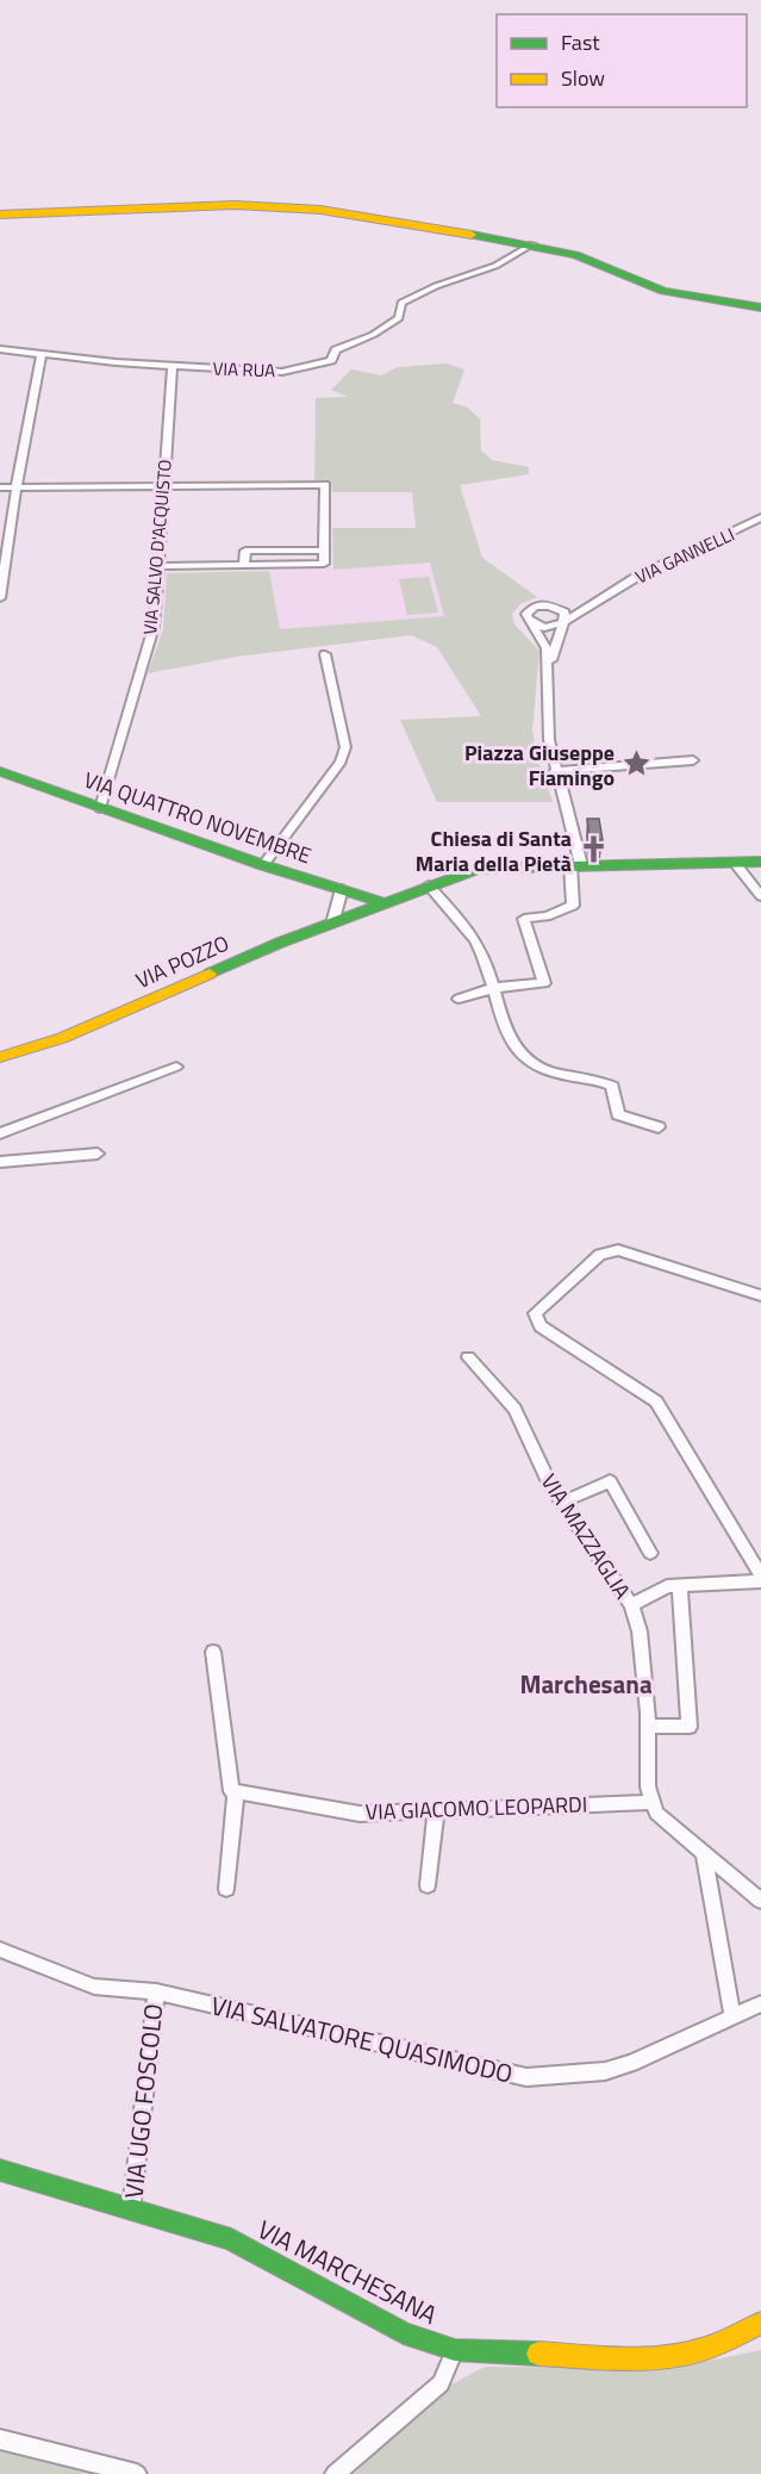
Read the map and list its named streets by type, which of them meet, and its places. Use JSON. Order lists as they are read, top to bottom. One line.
{"streets":{"street":["VIA RUA","VIA SALVO D'ACQUISTO","VIA GANNELLI","VIA QUATTRO NOVEMBRE","VIA POZZO","VIA MAZZAGLIA","VIA GIACOMO LEOPARDI","VIA SALVATORE QUASIMODO","VIA UGO FOSCOLO","VIA MARCHESANA"]},"crossings":[["VIA RUA","VIA SALVO D'ACQUISTO"],["VIA SALVO D'ACQUISTO","VIA QUATTRO NOVEMBRE"],["VIA QUATTRO NOVEMBRE","VIA POZZO"],["VIA MAZZAGLIA","VIA GIACOMO LEOPARDI"],["VIA SALVATORE QUASIMODO","VIA UGO FOSCOLO"],["VIA UGO FOSCOLO","VIA MARCHESANA"]],"districts":["Marchesana"],"places":{"place":["Piazza Giuseppe Fiamingo"],"church":["Chiesa di Santa Maria della Pietà"]},"legend":["Fast","Slow"]}
